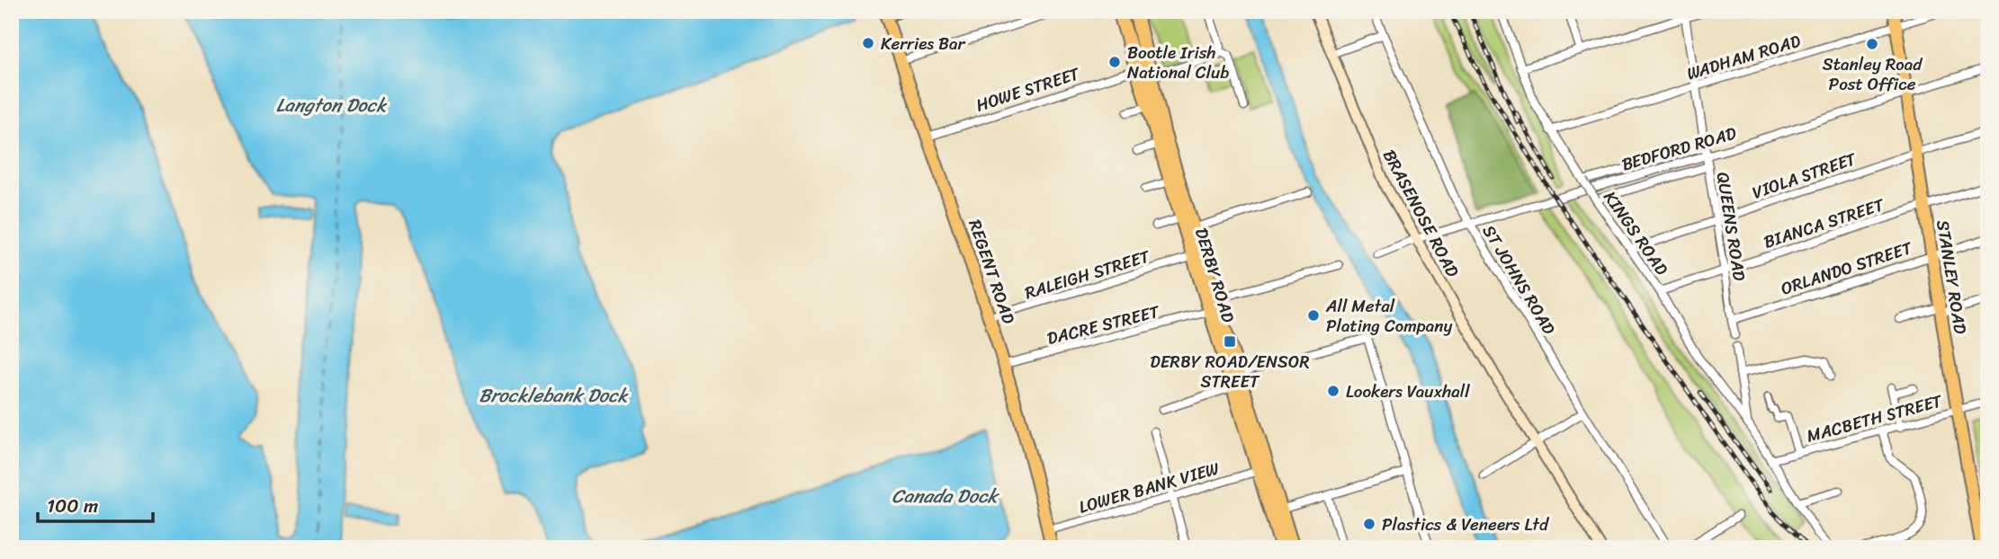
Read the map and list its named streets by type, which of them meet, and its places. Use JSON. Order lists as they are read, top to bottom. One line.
{"streets":{"highway":["DERBY ROAD"],"main road":["BRASENOSE ROAD","REGENT ROAD","STANLEY ROAD"],"street":["WADHAM ROAD","HOWE STREET","BEDFORD ROAD","VIOLA STREET","BIANCA STREET","QUEENS ROAD","KINGS ROAD","ORLANDO STREET","RALEIGH STREET","ST JOHNS ROAD","DACRE STREET","MACBETH STREET","LOWER BANK VIEW"]},"crossings":[["WADHAM ROAD","QUEENS ROAD"],["WADHAM ROAD","KINGS ROAD"],["WADHAM ROAD","STANLEY ROAD"],["HOWE STREET","REGENT ROAD"],["HOWE STREET","DERBY ROAD"],["BEDFORD ROAD","BRASENOSE ROAD"],["BEDFORD ROAD","QUEENS ROAD"],["BEDFORD ROAD","KINGS ROAD"],["BEDFORD ROAD","STANLEY ROAD"],["BEDFORD ROAD","ST JOHNS ROAD"],["VIOLA STREET","QUEENS ROAD"],["VIOLA STREET","KINGS ROAD"],["VIOLA STREET","STANLEY ROAD"],["BIANCA STREET","QUEENS ROAD"],["BIANCA STREET","KINGS ROAD"],["BIANCA STREET","STANLEY ROAD"],["QUEENS ROAD","ORLANDO STREET"],["KINGS ROAD","MACBETH STREET"],["ORLANDO STREET","STANLEY ROAD"],["REGENT ROAD","RALEIGH STREET"],["REGENT ROAD","DACRE STREET"],["REGENT ROAD","LOWER BANK VIEW"],["RALEIGH STREET","DERBY ROAD"],["DERBY ROAD","DACRE STREET"],["DERBY ROAD","LOWER BANK VIEW"],["STANLEY ROAD","MACBETH STREET"]],"water":["Langton Dock","Brocklebank Dock","Canada Dock"],"places":{"other":["Kerries Bar","Stanley Road Post Office","Bootle Irish National Club","All Metal Plating Company","Lookers Vauxhall","Plastics & Veneers Ltd"],"transit":["DERBY ROAD/ENSOR STREET"]},"scale_bar":"100 m"}
